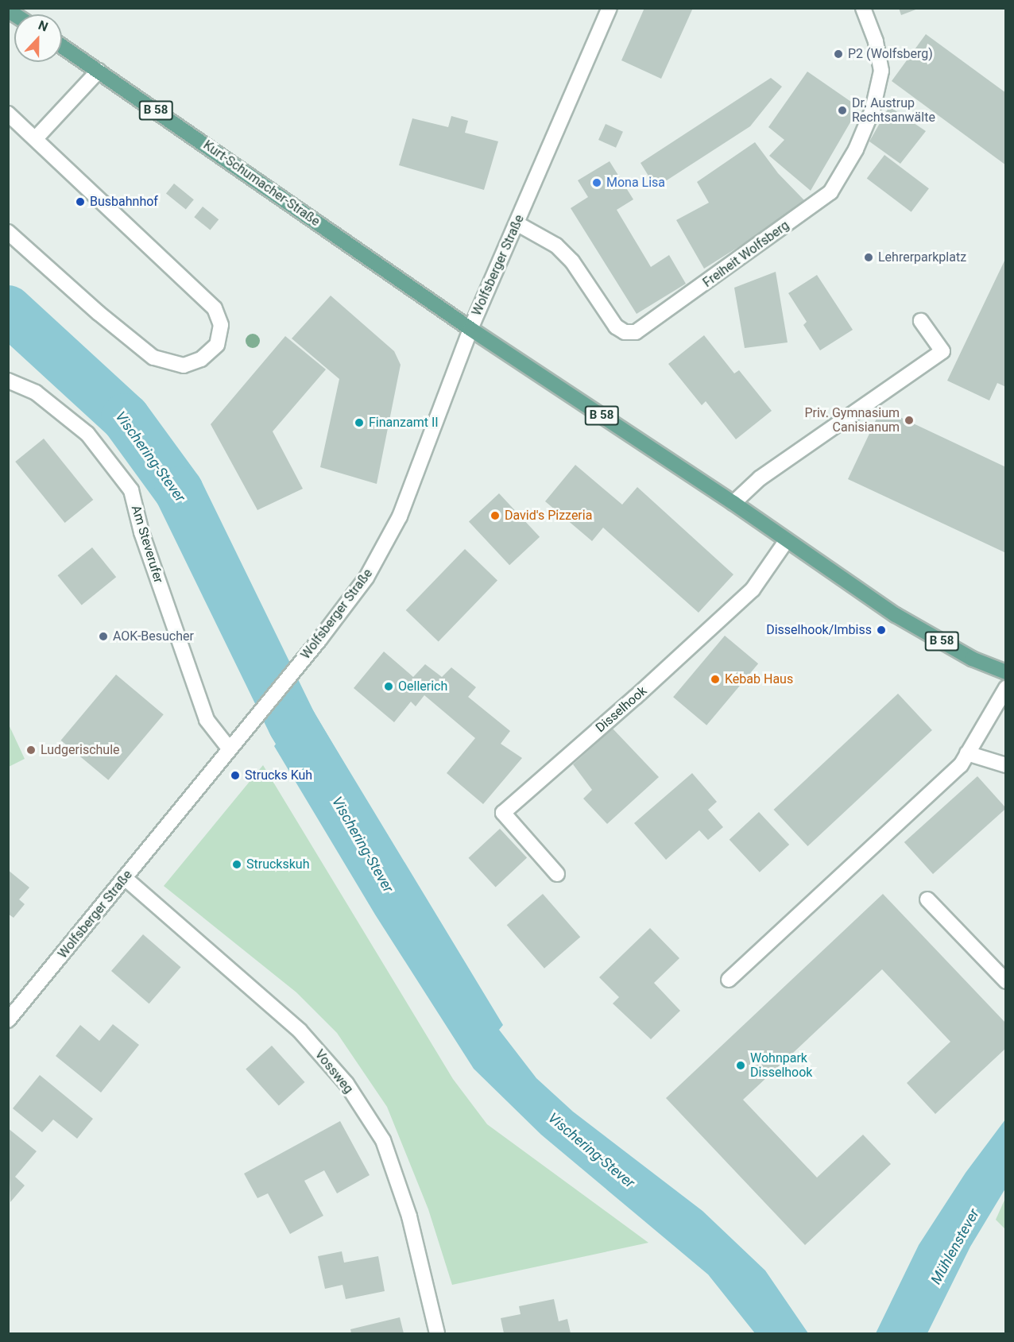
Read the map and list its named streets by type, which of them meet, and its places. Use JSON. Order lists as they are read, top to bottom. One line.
{"streets":{"main road":["B 58","Kurt-Schumacher-Straße"],"street":["Freiheit Wolfsberg","Wolfsberger Straße","Am Steverufer","Disselhook","Vossweg"]},"crossings":[["B 58","Kurt-Schumacher-Straße"],["B 58","Wolfsberger Straße"],["B 58","Disselhook"],["Kurt-Schumacher-Straße","Wolfsberger Straße"],["Freiheit Wolfsberg","Wolfsberger Straße"],["Wolfsberger Straße","Am Steverufer"],["Wolfsberger Straße","Vossweg"]],"water":["Vischering-Stever","Mühlenstever"],"places":["P2 (Wolfsberg)","Dr. Austrup Rechtsanwälte","Mona Lisa","Busbahnhof","Lehrerparkplatz","Priv. Gymnasium Canisianum","Finanzamt II","David's Pizzeria","Disselhook/Imbiss","AOK-Besucher","Kebab Haus","Oellerich","Ludgerischule","Strucks Kuh","Struckskuh","Wohnpark Disselhook"],"north":"top"}
